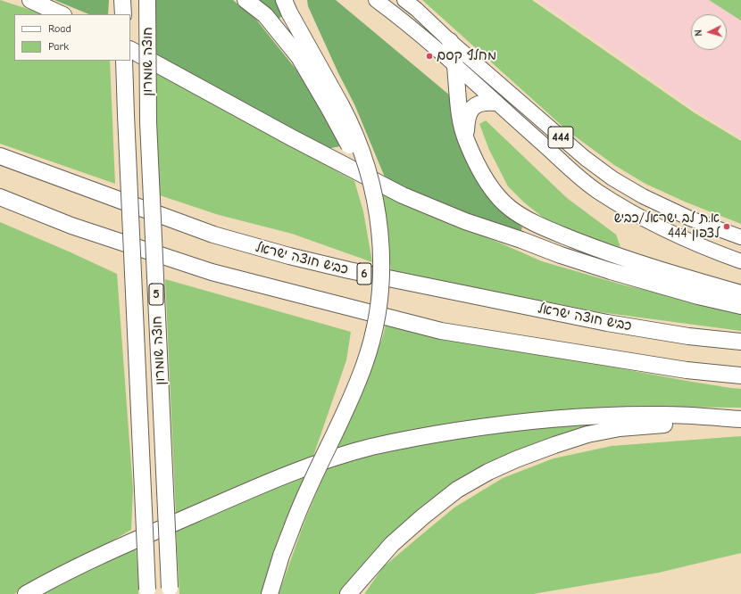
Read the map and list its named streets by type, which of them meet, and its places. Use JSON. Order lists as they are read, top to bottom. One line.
{"streets":{"highway":["חוצה שומרון","כביש חוצה ישראל","6","5"],"main road":["444"]},"places":["מחלף קסם","א.ת לב ישראל/כביש 444 לצפון"],"legend":["Road","Park"],"north":"left"}
